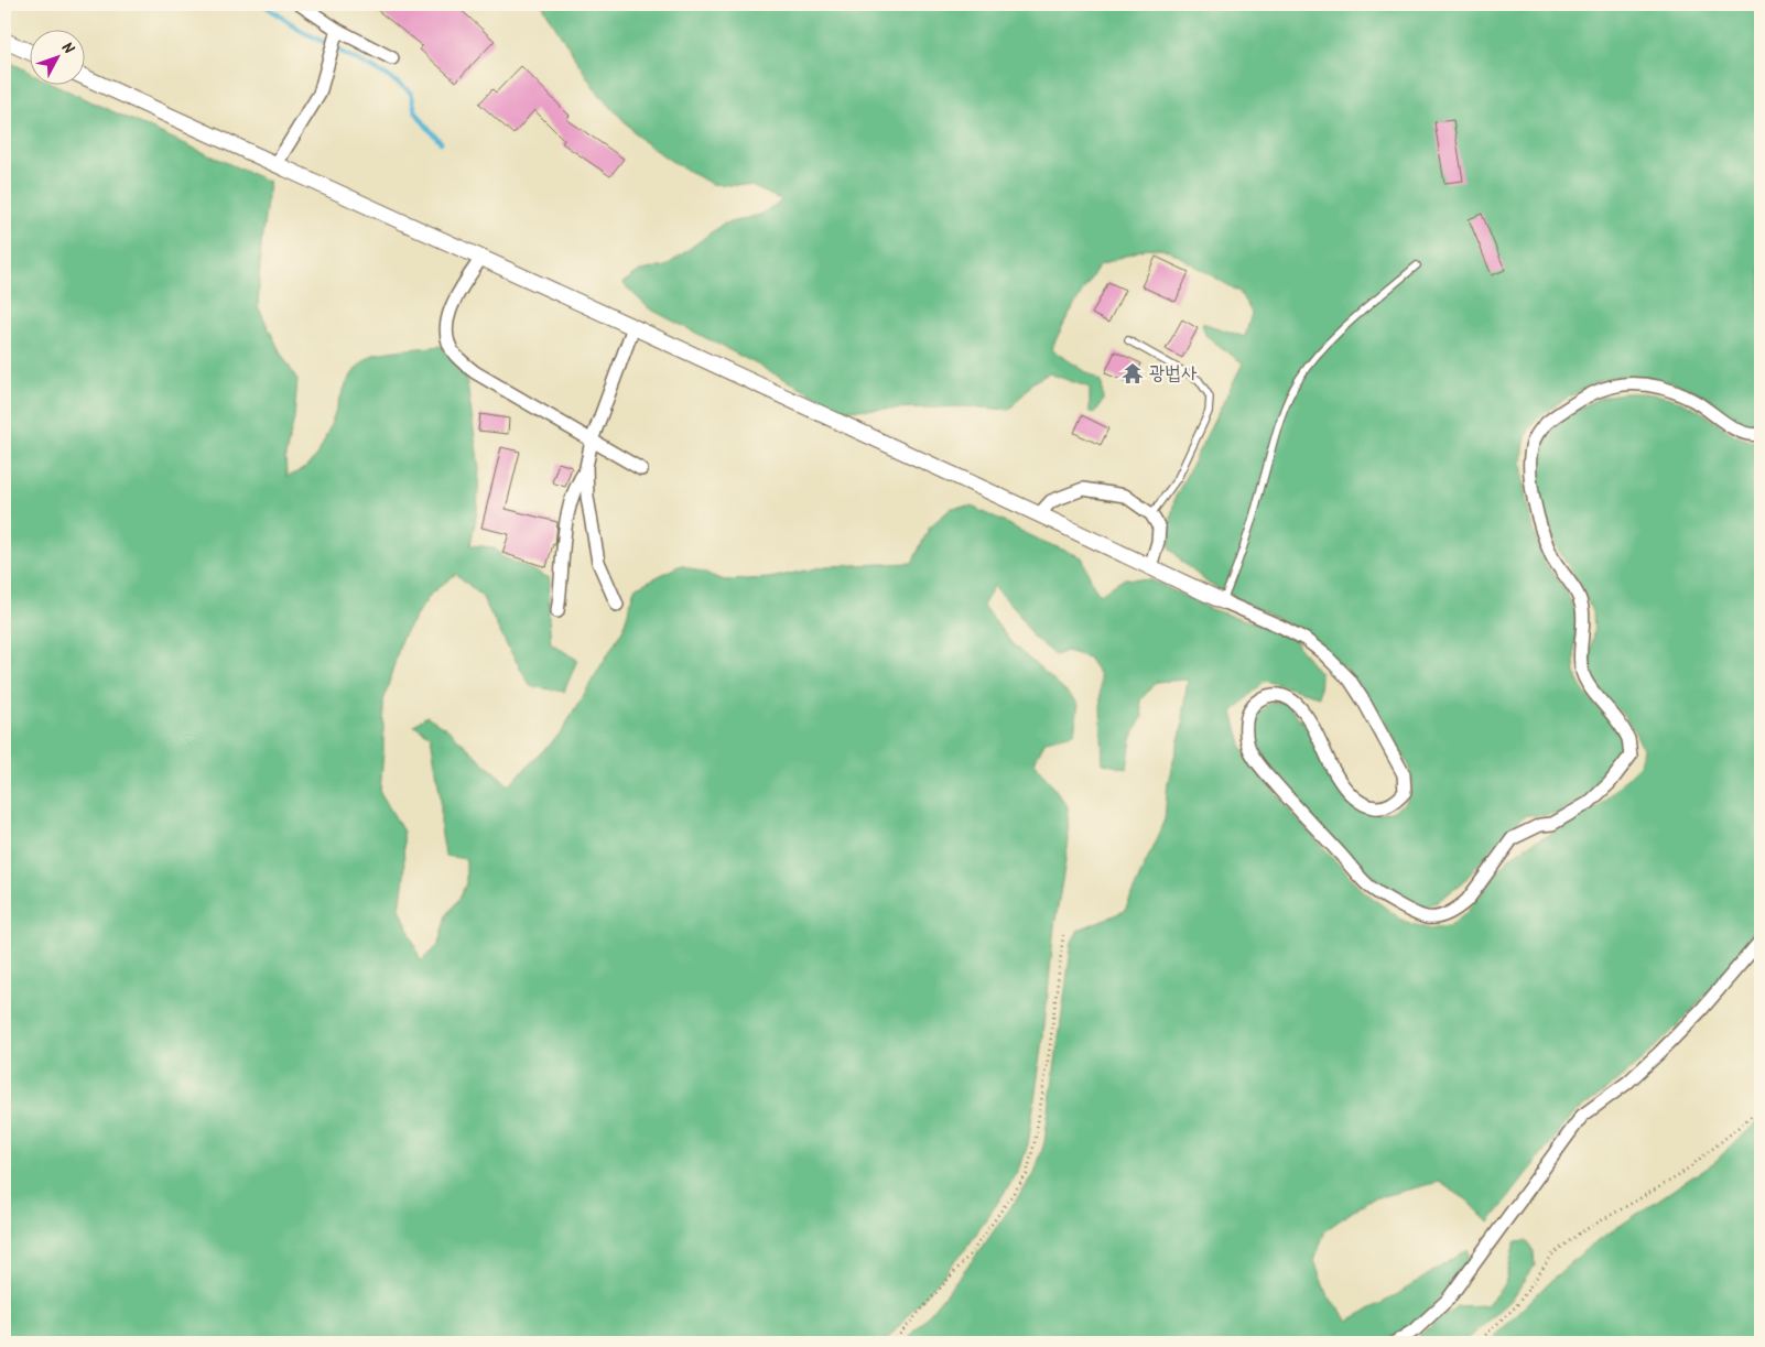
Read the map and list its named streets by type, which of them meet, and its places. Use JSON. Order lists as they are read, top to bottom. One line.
{"places":{"temple":["광법사"]},"north":"top right"}
